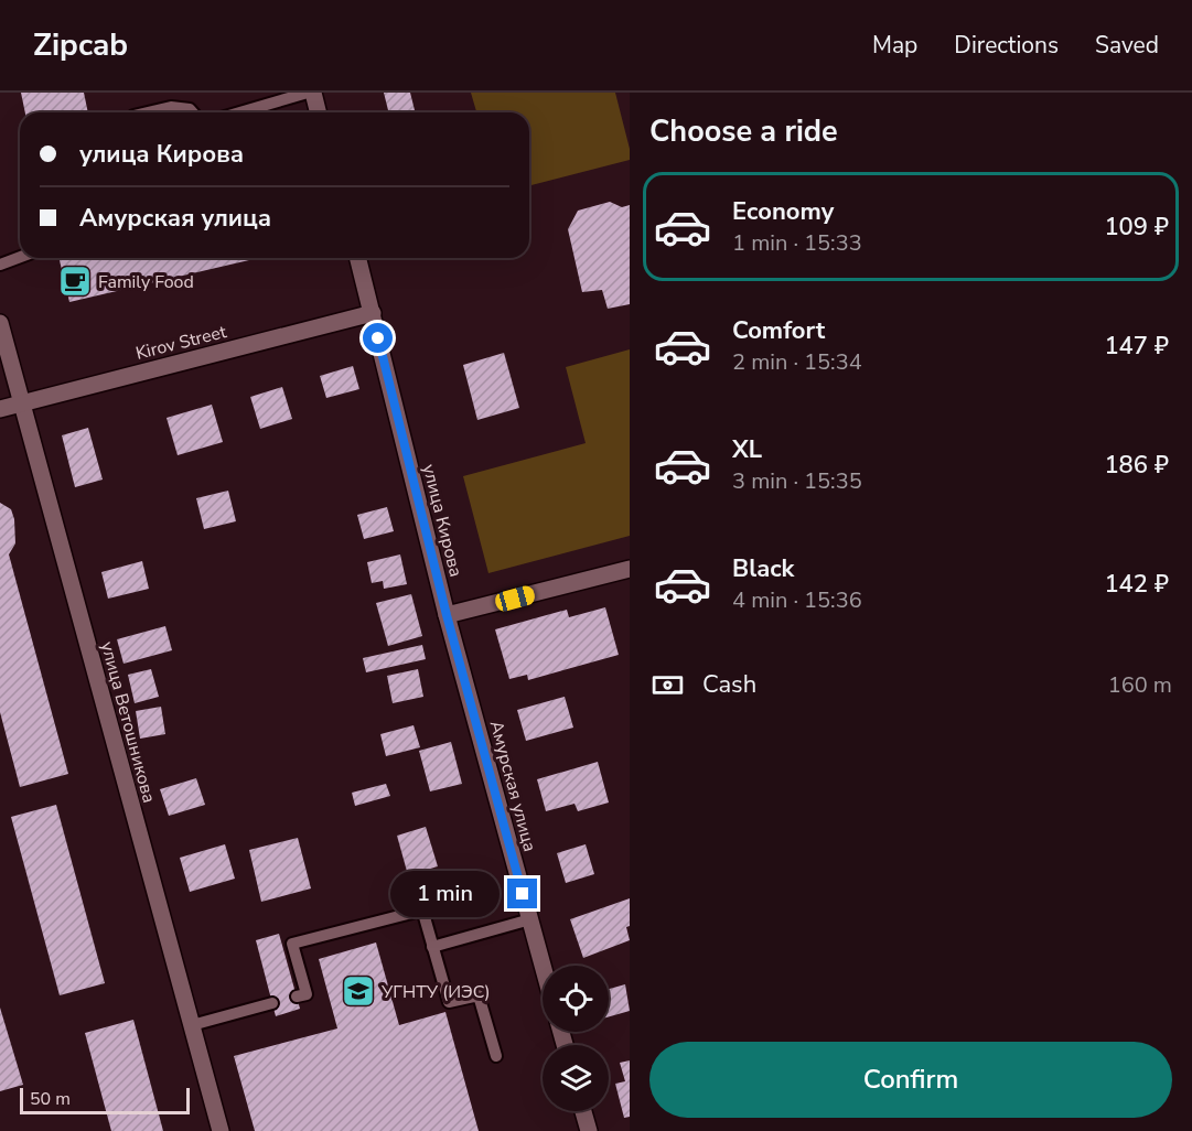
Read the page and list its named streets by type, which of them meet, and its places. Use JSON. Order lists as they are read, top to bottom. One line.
{"streets":{"street":["Kirov Street","улица Кирова","улица Ветошникова","Амурская улица"]},"crossings":[["Kirov Street","улица Кирова"],["Kirov Street","улица Ветошникова"],["улица Кирова","Амурская улица"]],"places":{"cafe":["Family Food"],"school or university":["УГНТУ (ИЭС)"]},"scale_bar":"50 m","page":{"header":"Zipcab","nav":["Map","Directions","Saved"],"heading":"Choose a ride","banner":["улица Кирова","Амурская улица"],"list":[{"name":"Economy","note":"1 min · 15:33","value":"109 ₽"},{"name":"Comfort","note":"2 min · 15:34","value":"147 ₽"},{"name":"XL","note":"3 min · 15:35","value":"186 ₽"},{"name":"Black","note":"4 min · 15:36","value":"142 ₽"}],"pay":["Cash","160 m"],"bubble":"1 min","buttons":"Confirm","scale":"50 m"}}
